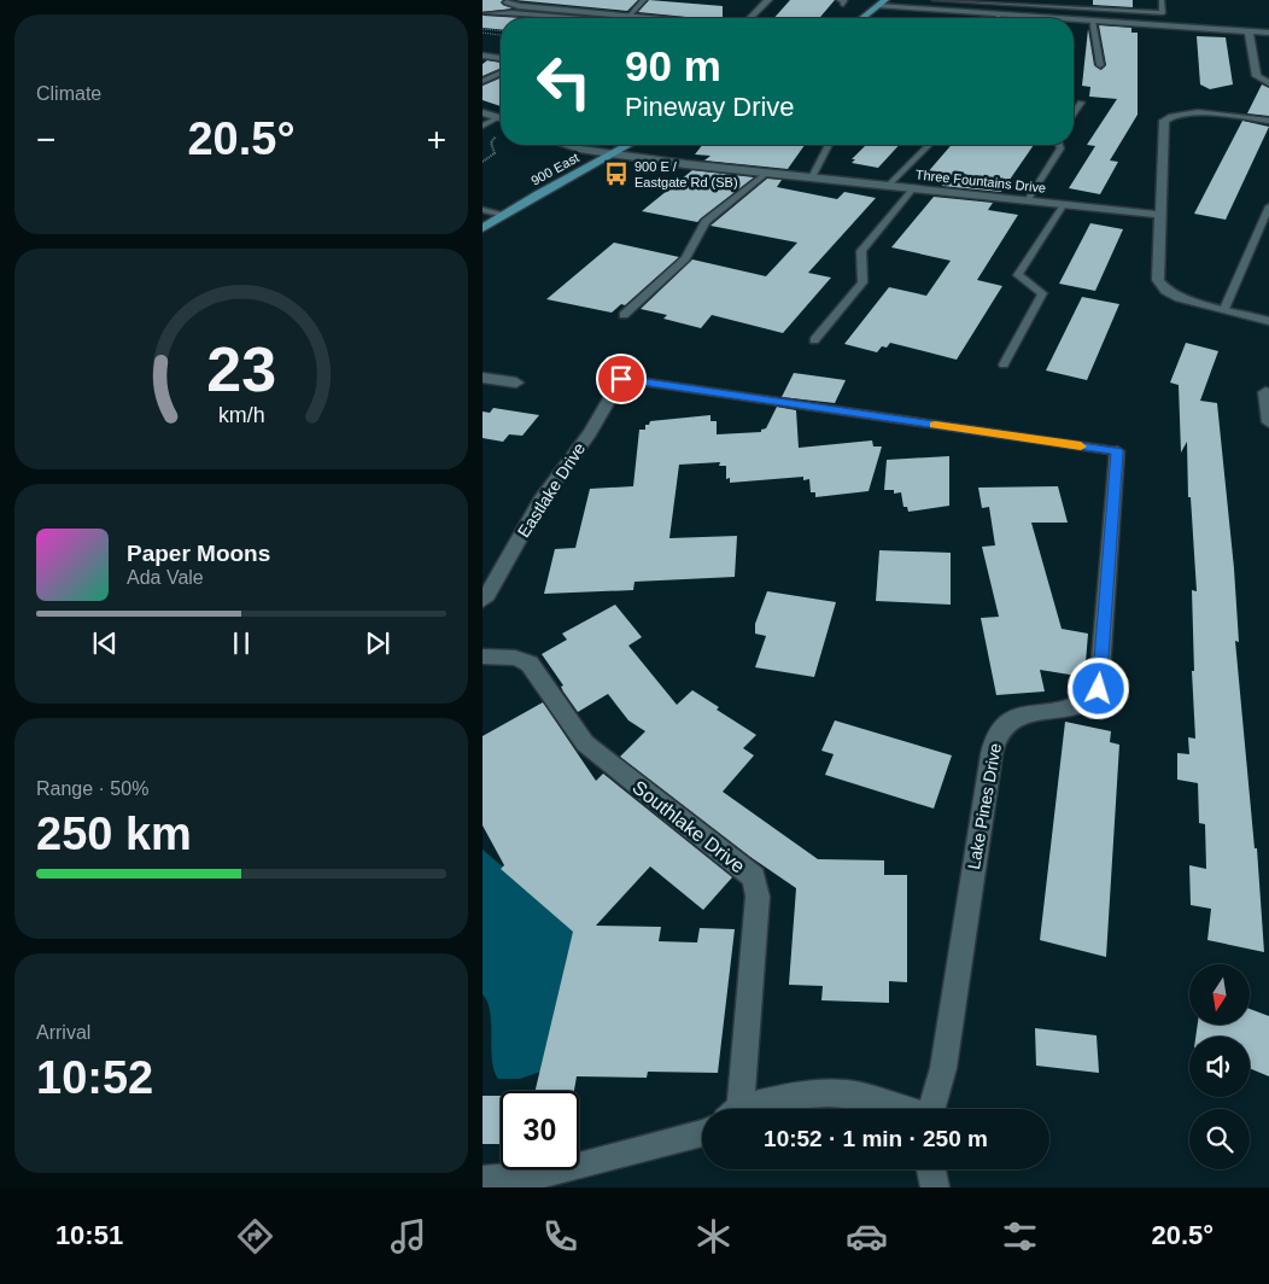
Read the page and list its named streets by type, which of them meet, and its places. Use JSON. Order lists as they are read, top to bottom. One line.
{"streets":{"main road":["900 East"],"street":["Three Fountains Drive","Eastlake Drive","Lake Pines Drive","Southlake Drive"]},"crossings":[["900 East","Three Fountains Drive"]],"places":{"bus stop":["900 E / Eastgate Rd (SB)"]},"north":"bottom","page":{"tile":["Climate",["Range · 50%","250 km"],["Arrival","10:52"]],"turn":["90 m","Pineway Drive"],"heat":["−","20.5°","+"],"song":["Paper Moons","Ada Vale"],"limit":"30","trip":"10:52 · 1 min · 250 m","tabs":["10:51","20.5°"],"gauge":["23","km/h"]}}
